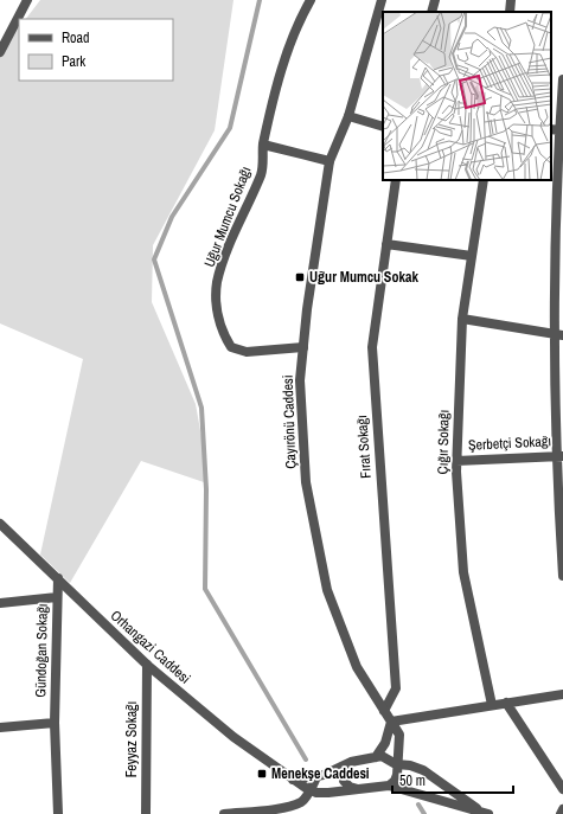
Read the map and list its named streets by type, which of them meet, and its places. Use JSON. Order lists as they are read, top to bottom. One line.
{"streets":{"street":["Uğur Mumcu Sokağı","Çayırönü Caddesi","Çığır Sokağı","Şerbetçi Sokağı","Fırat Sokağı","Orhangazi Caddesi","Gündoğan Sokağı","Feyyaz Sokağı"]},"crossings":[["Uğur Mumcu Sokağı","Çayırönü Caddesi"],["Çayırönü Caddesi","Fırat Sokağı"],["Çığır Sokağı","Şerbetçi Sokağı"],["Orhangazi Caddesi","Gündoğan Sokağı"],["Orhangazi Caddesi","Feyyaz Sokağı"]],"places":{"transit":["Uğur Mumcu Sokak","Menekşe Caddesi"]},"legend":["Road","Park"],"scale_bar":"50 m"}
